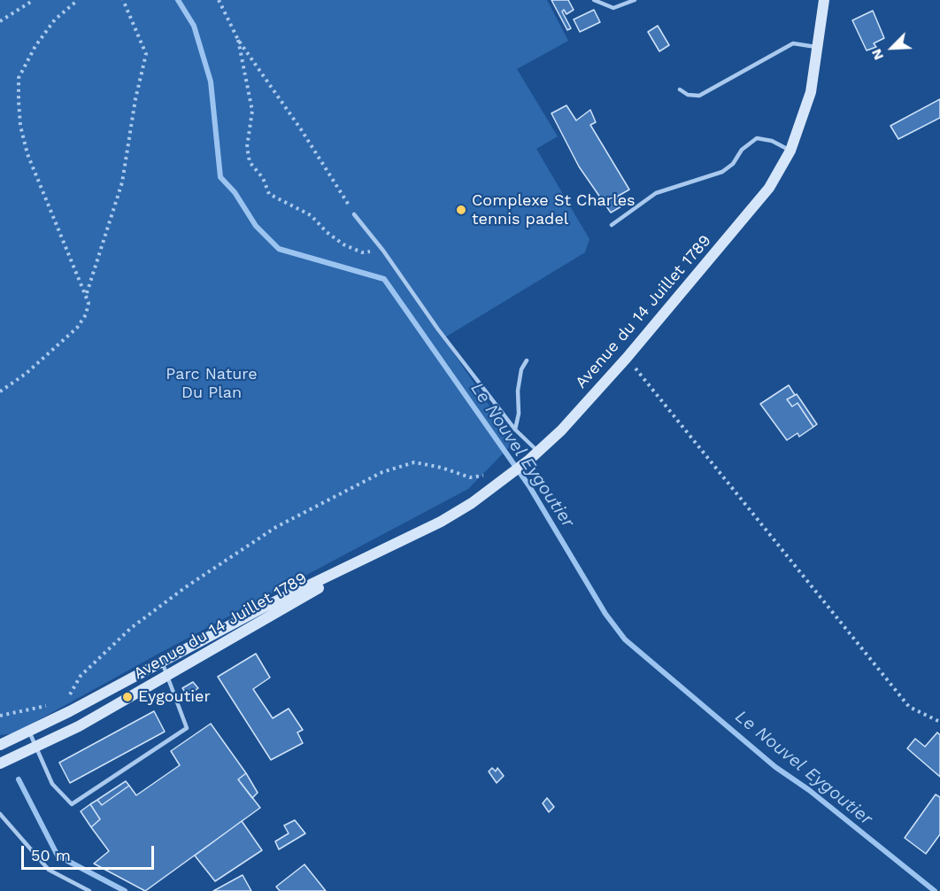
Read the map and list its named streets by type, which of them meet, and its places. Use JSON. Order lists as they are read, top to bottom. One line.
{"streets":{"street":["Avenue du 14 Juillet 1789"]},"water":["Le Nouvel Eygoutier"],"parks":["Parc Nature Du Plan"],"places":["Complexe St Charles tennis padel","Eygoutier"],"scale_bar":"50 m","north":"bottom left"}
